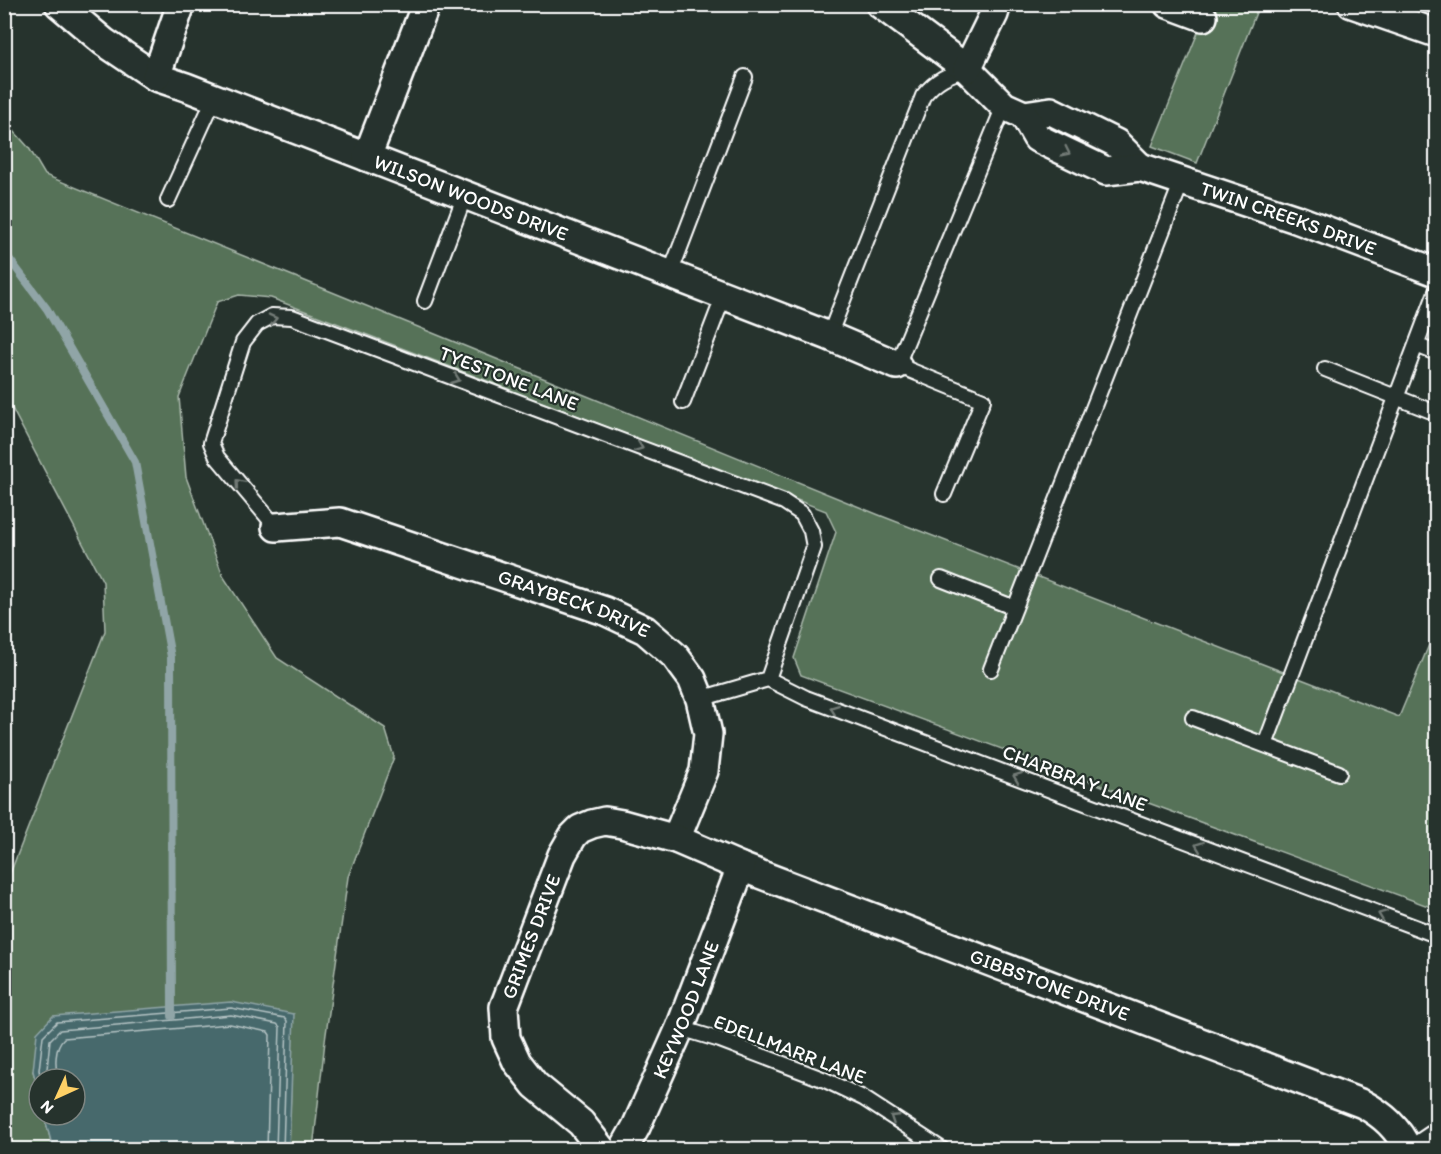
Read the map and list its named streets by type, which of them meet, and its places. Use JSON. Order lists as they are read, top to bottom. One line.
{"streets":{"street":["WILSON WOODS DRIVE","TWIN CREEKS DRIVE","GRAYBECK DRIVE","GRIMES DRIVE","GIBBSTONE DRIVE","KEYWOOD LANE"],"lane":["TYESTONE LANE","CHARBRAY LANE","EDELLMARR LANE"]},"crossings":[["TYESTONE LANE","GRAYBECK DRIVE"],["TYESTONE LANE","CHARBRAY LANE"],["GRAYBECK DRIVE","GRIMES DRIVE"],["GRAYBECK DRIVE","GIBBSTONE DRIVE"],["GRIMES DRIVE","GIBBSTONE DRIVE"],["GIBBSTONE DRIVE","KEYWOOD LANE"],["KEYWOOD LANE","EDELLMARR LANE"]],"one_way":["CHARBRAY LANE","EDELLMARR LANE"],"north":"bottom left"}
